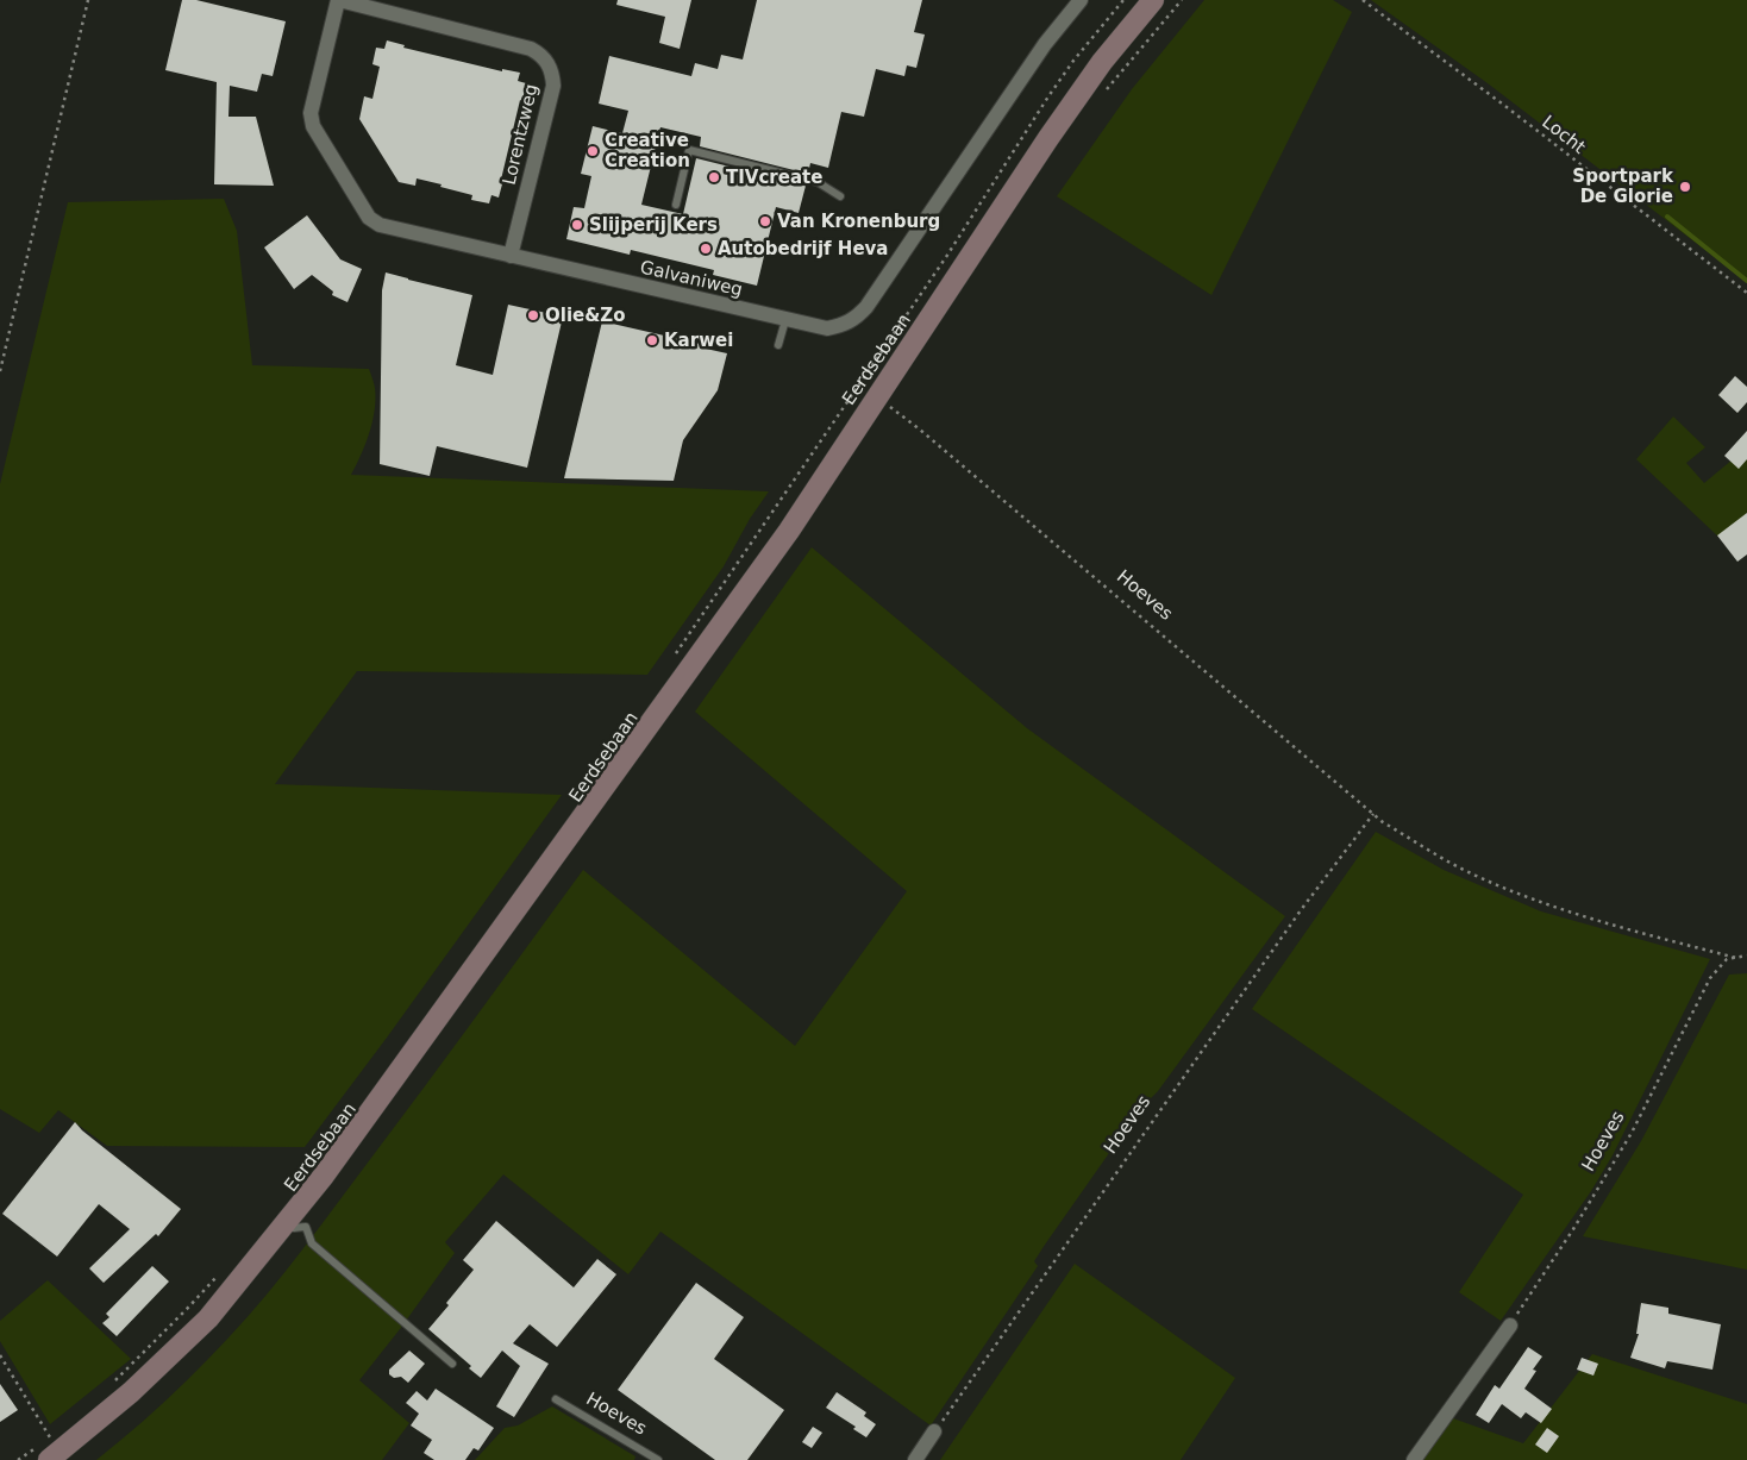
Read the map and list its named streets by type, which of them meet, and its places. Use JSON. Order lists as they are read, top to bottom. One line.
{"streets":{"main road":["Eerdsebaan"],"street":["Lorentzweg","Galvaniweg"],"lane":["Hoeves"],"path":["Locht"]},"crossings":[["Lorentzweg","Galvaniweg"]],"places":["Creative Creation","TIVcreate","Sportpark De Glorie","Van Kronenburg","Slijperij Kers","Autobedrijf Heva","Olie&Zo","Karwei"]}
